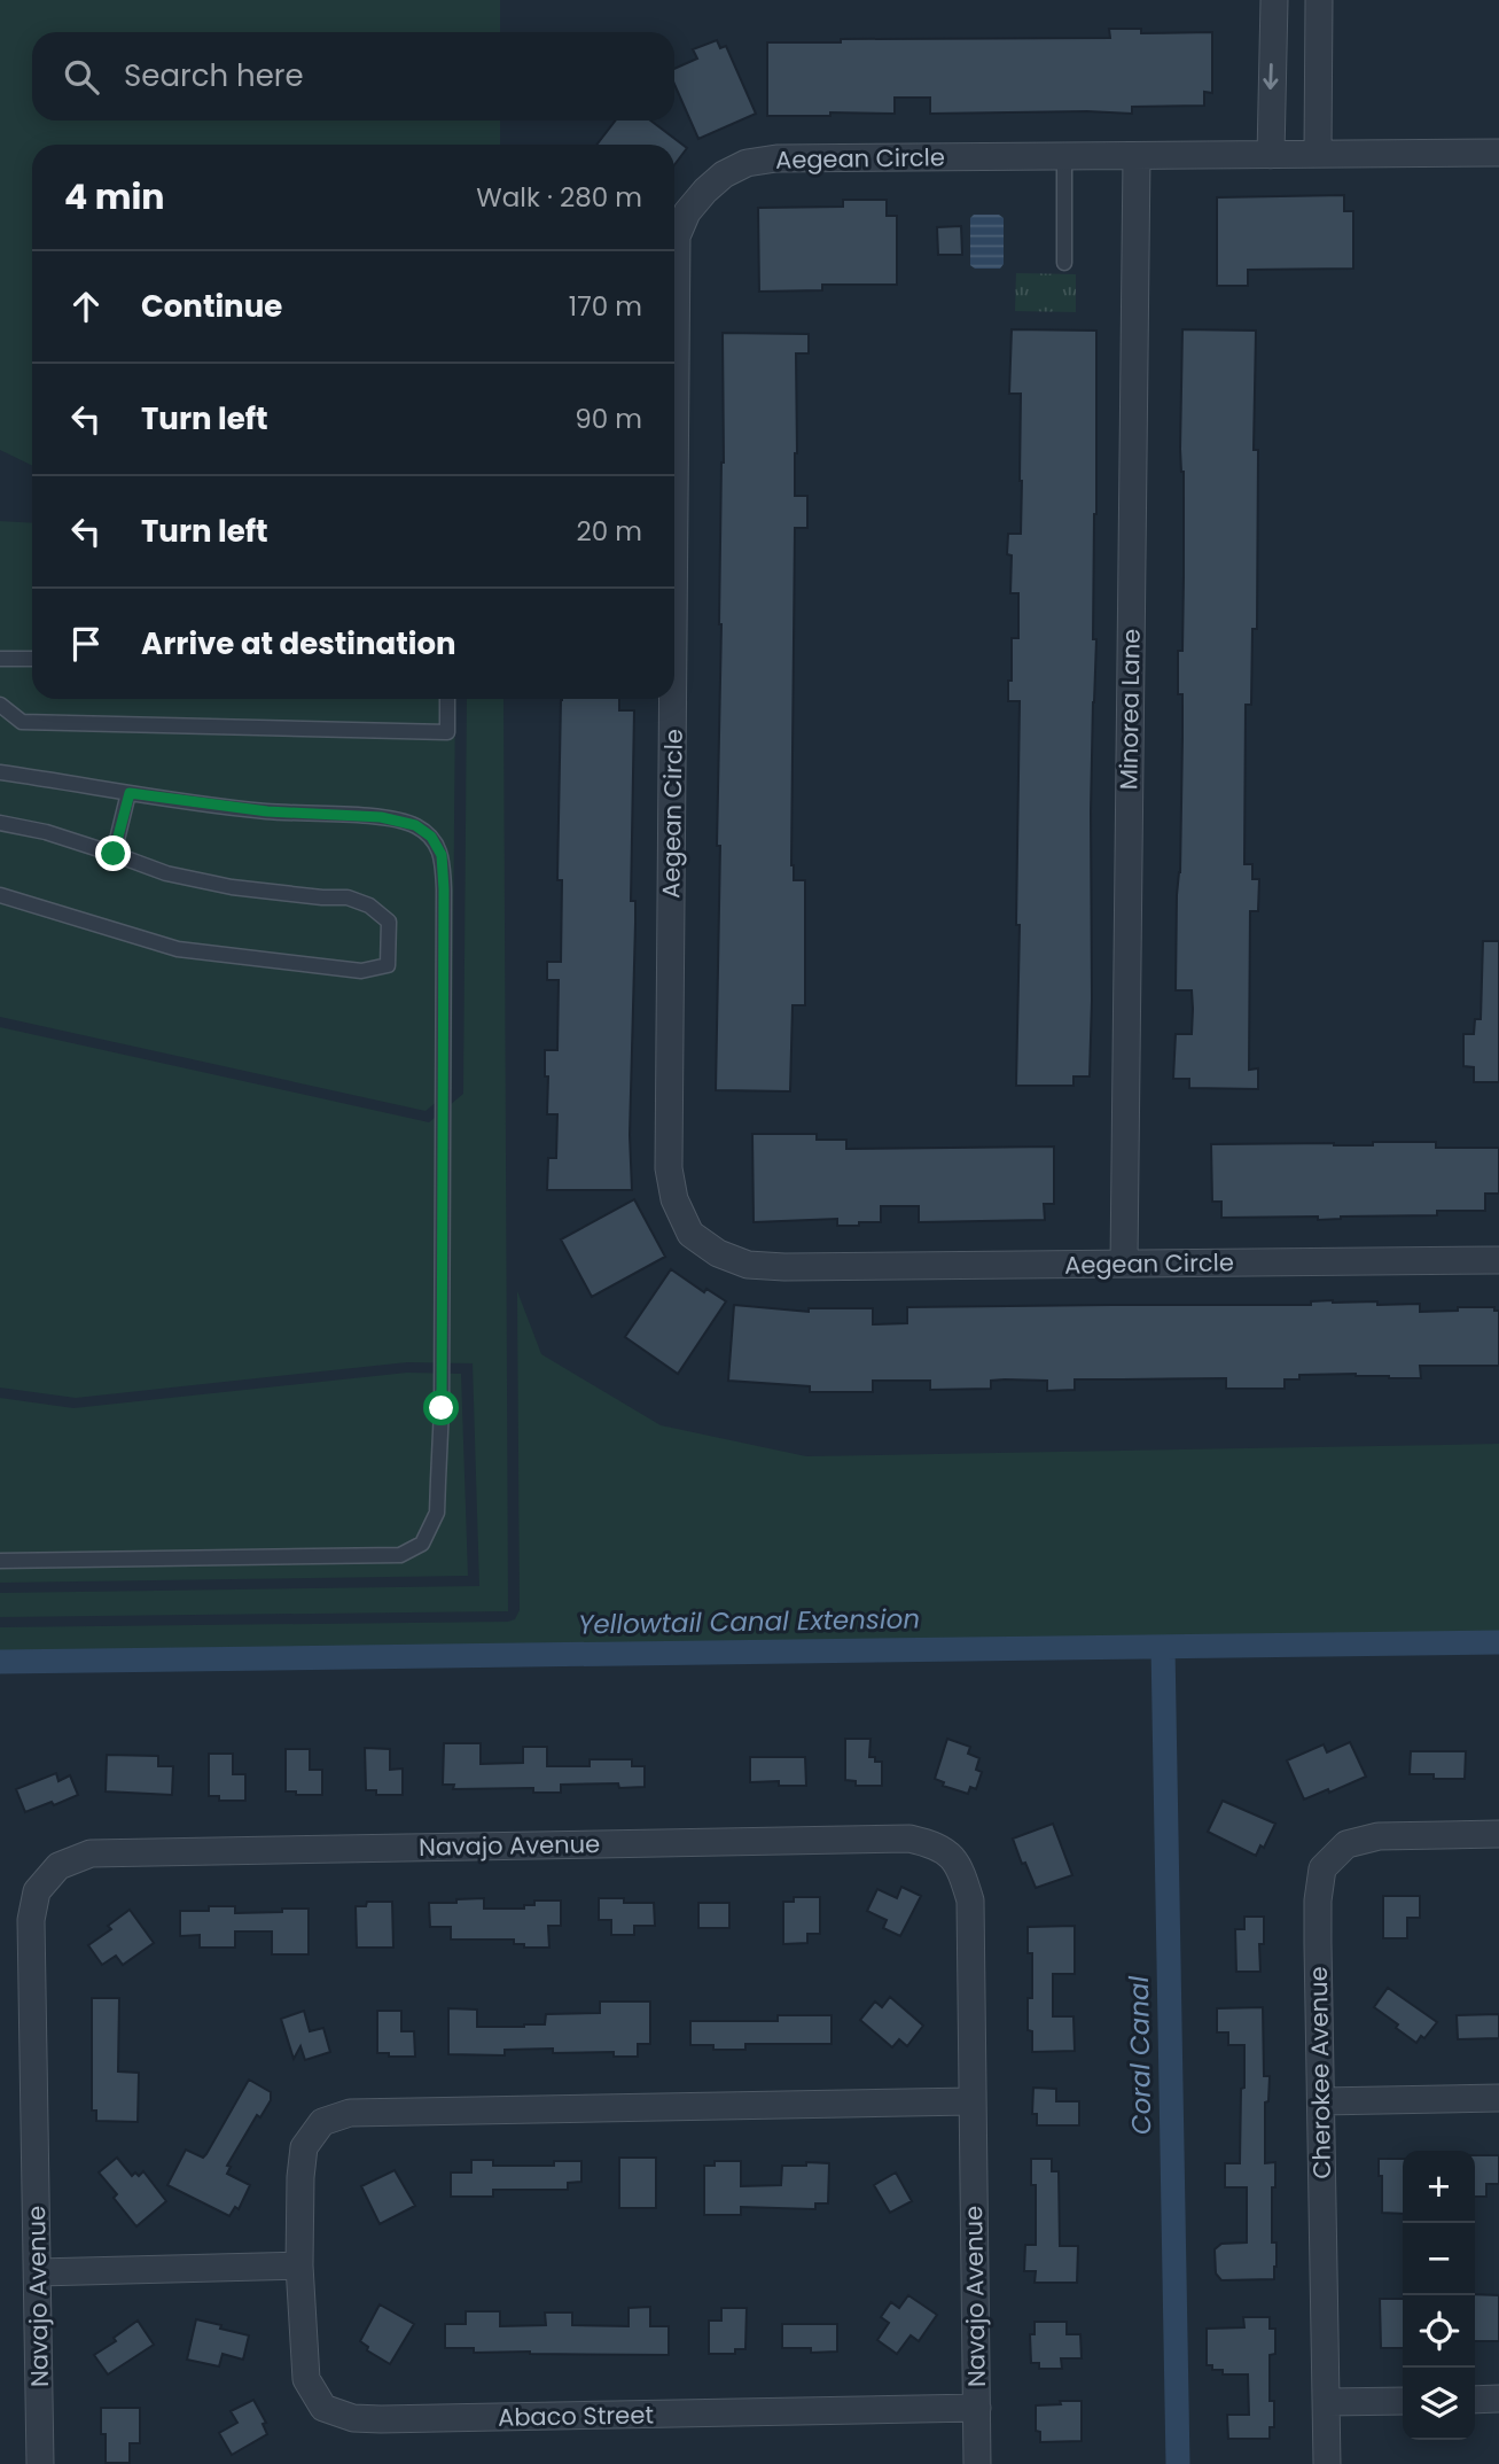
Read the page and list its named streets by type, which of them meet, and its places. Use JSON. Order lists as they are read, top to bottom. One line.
{"streets":{"street":["Aegean Circle","Minorea Lane","Navajo Avenue","Cherokee Avenue","Abaco Street"]},"crossings":[["Aegean Circle","Minorea Lane"],["Navajo Avenue","Abaco Street"]],"water":["Yellowtail Canal Extension","Coral Canal"],"page":{"search":"Search here","heading":["4 min","Walk · 280 m"],"list":[["Continue","170 m"],["Turn left","90 m"],["Turn left","20 m"],"Arrive at destination"],"map_buttons":["+","−"]}}
